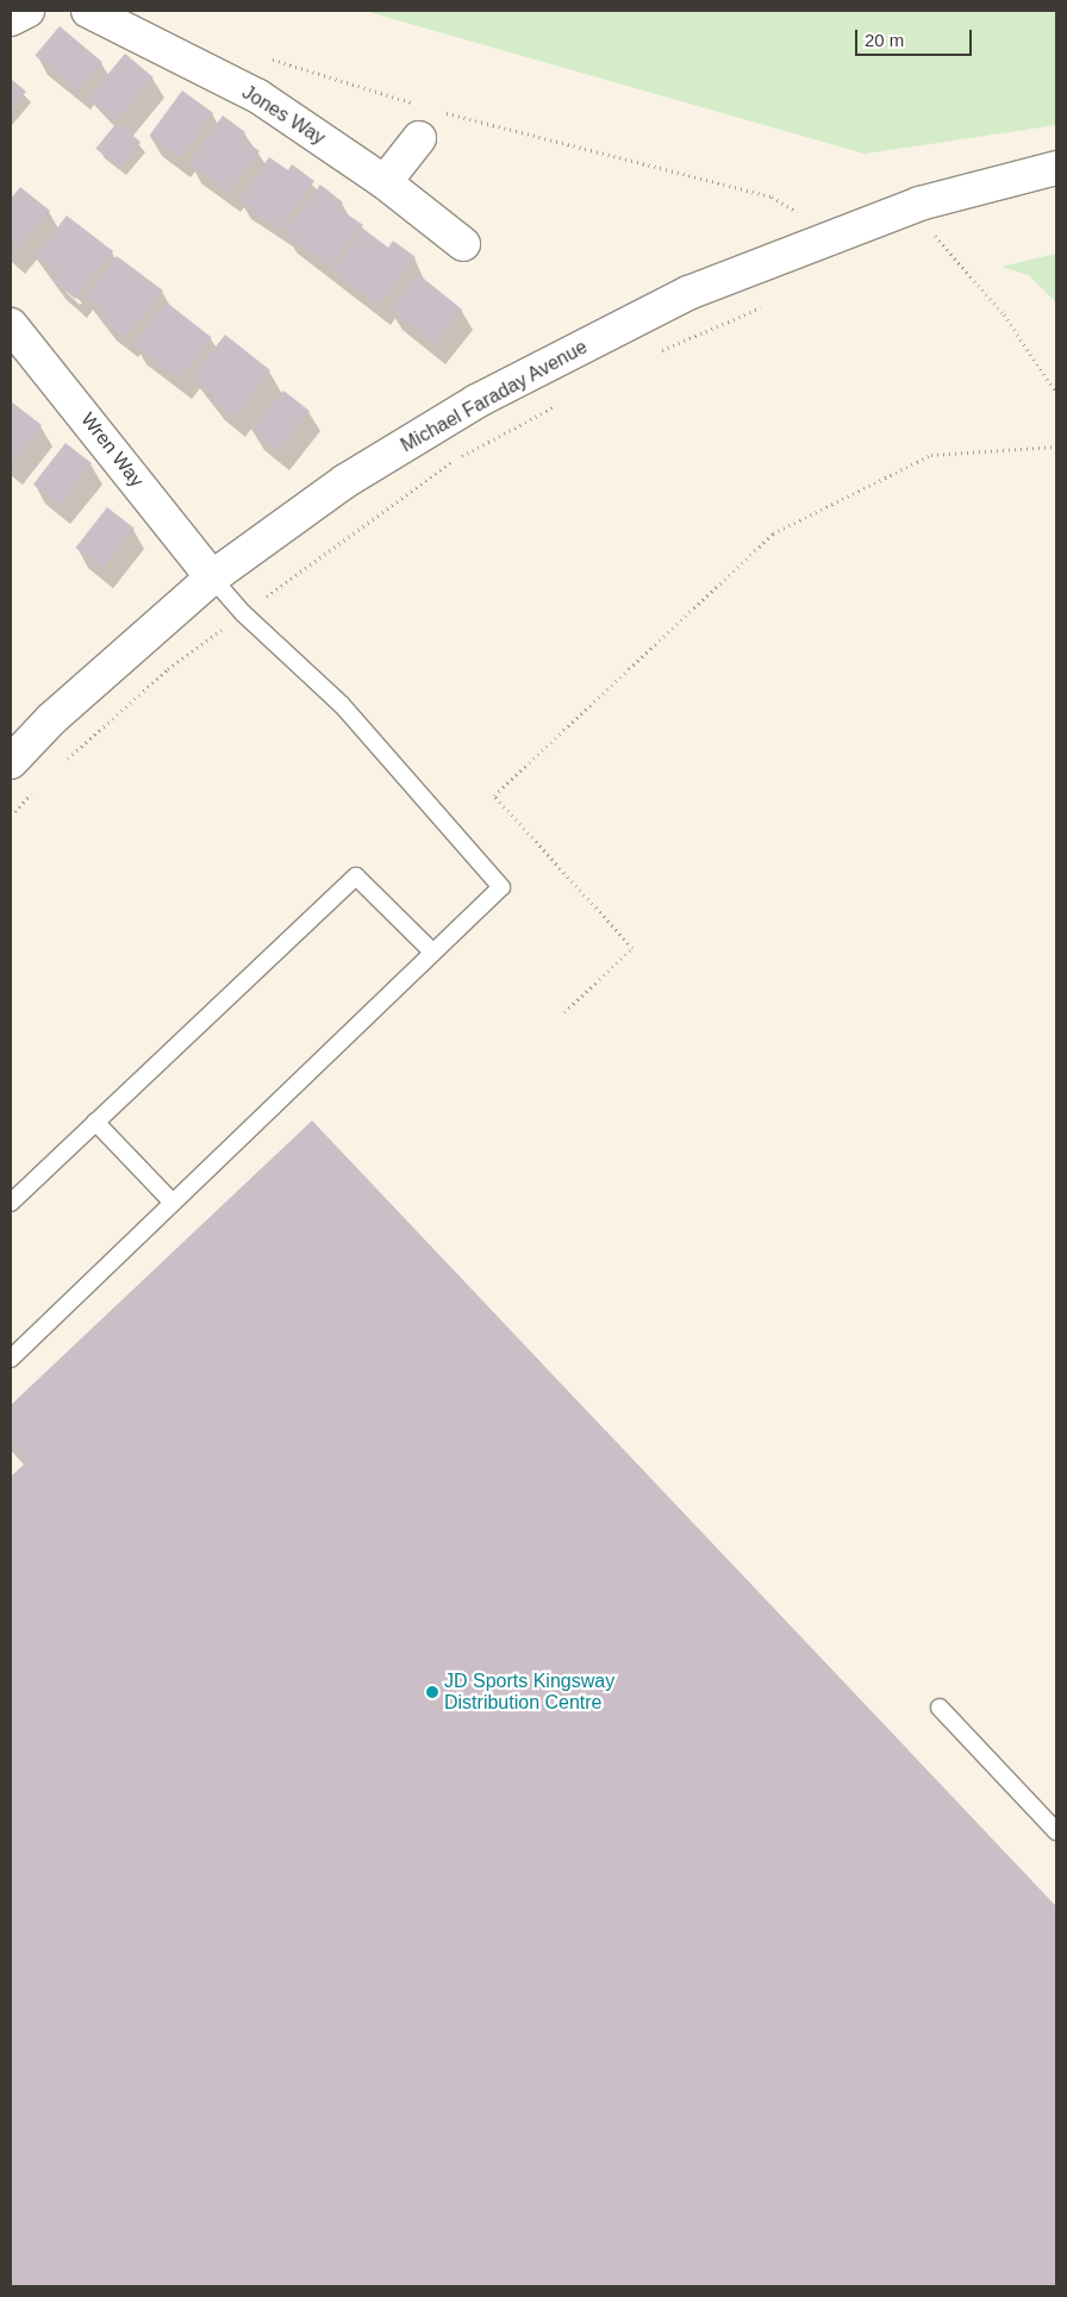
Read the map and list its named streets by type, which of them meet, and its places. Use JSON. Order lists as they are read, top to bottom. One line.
{"streets":{"street":["Jones Way","Michael Faraday Avenue","Wren Way"]},"crossings":[["Michael Faraday Avenue","Wren Way"]],"places":["JD Sports Kingsway Distribution Centre"],"scale_bar":"20 m"}
